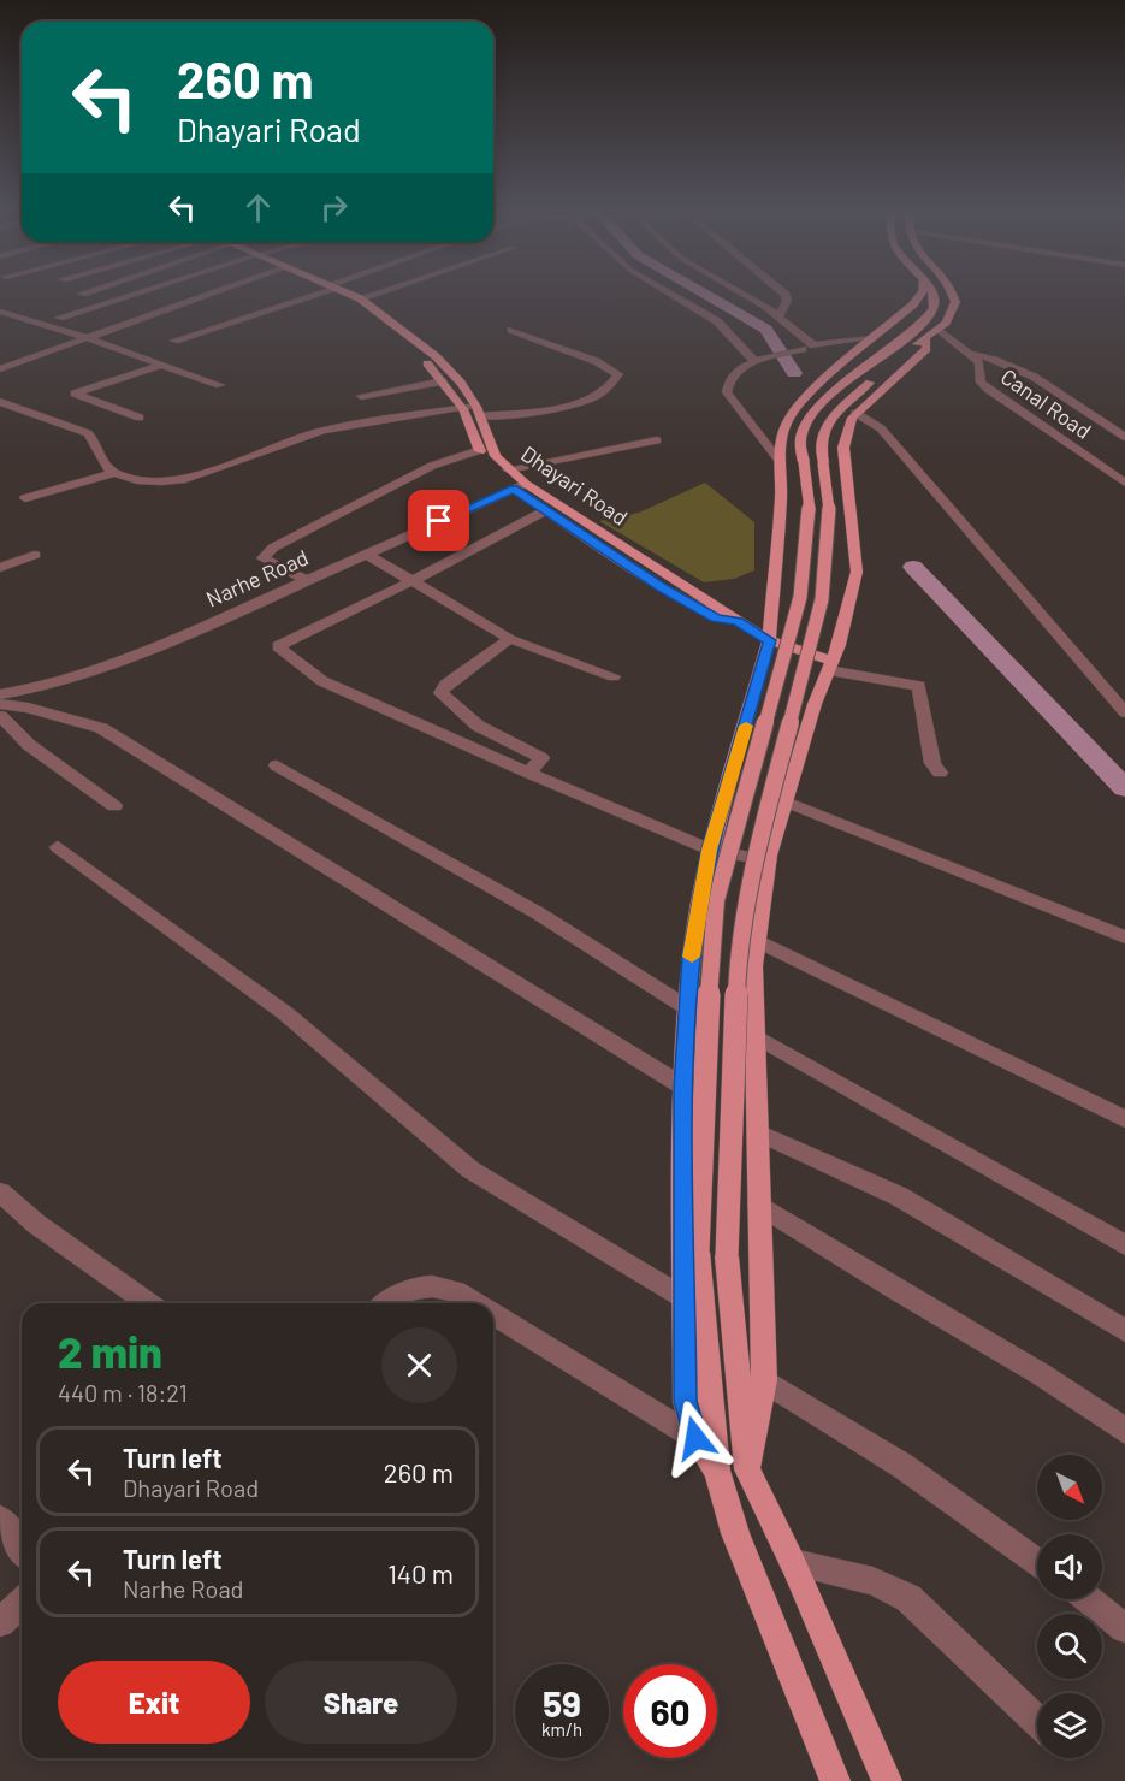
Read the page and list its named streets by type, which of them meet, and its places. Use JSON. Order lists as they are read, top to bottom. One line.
{"streets":{"main road":["Dhayari Road"],"street":["Canal Road","Narhe Road"]},"crossings":[["Dhayari Road","Narhe Road"]],"north":"bottom right","page":{"turn":["260 m","Dhayari Road"],"heading":["2 min","440 m · 18:21"],"list":[{"name":"Turn left","note":"Dhayari Road","value":"260 m"},{"name":"Turn left","note":"Narhe Road","value":"140 m"}],"buttons":["Exit","Share"],"speed":"59 km/h","limit":"60"}}
